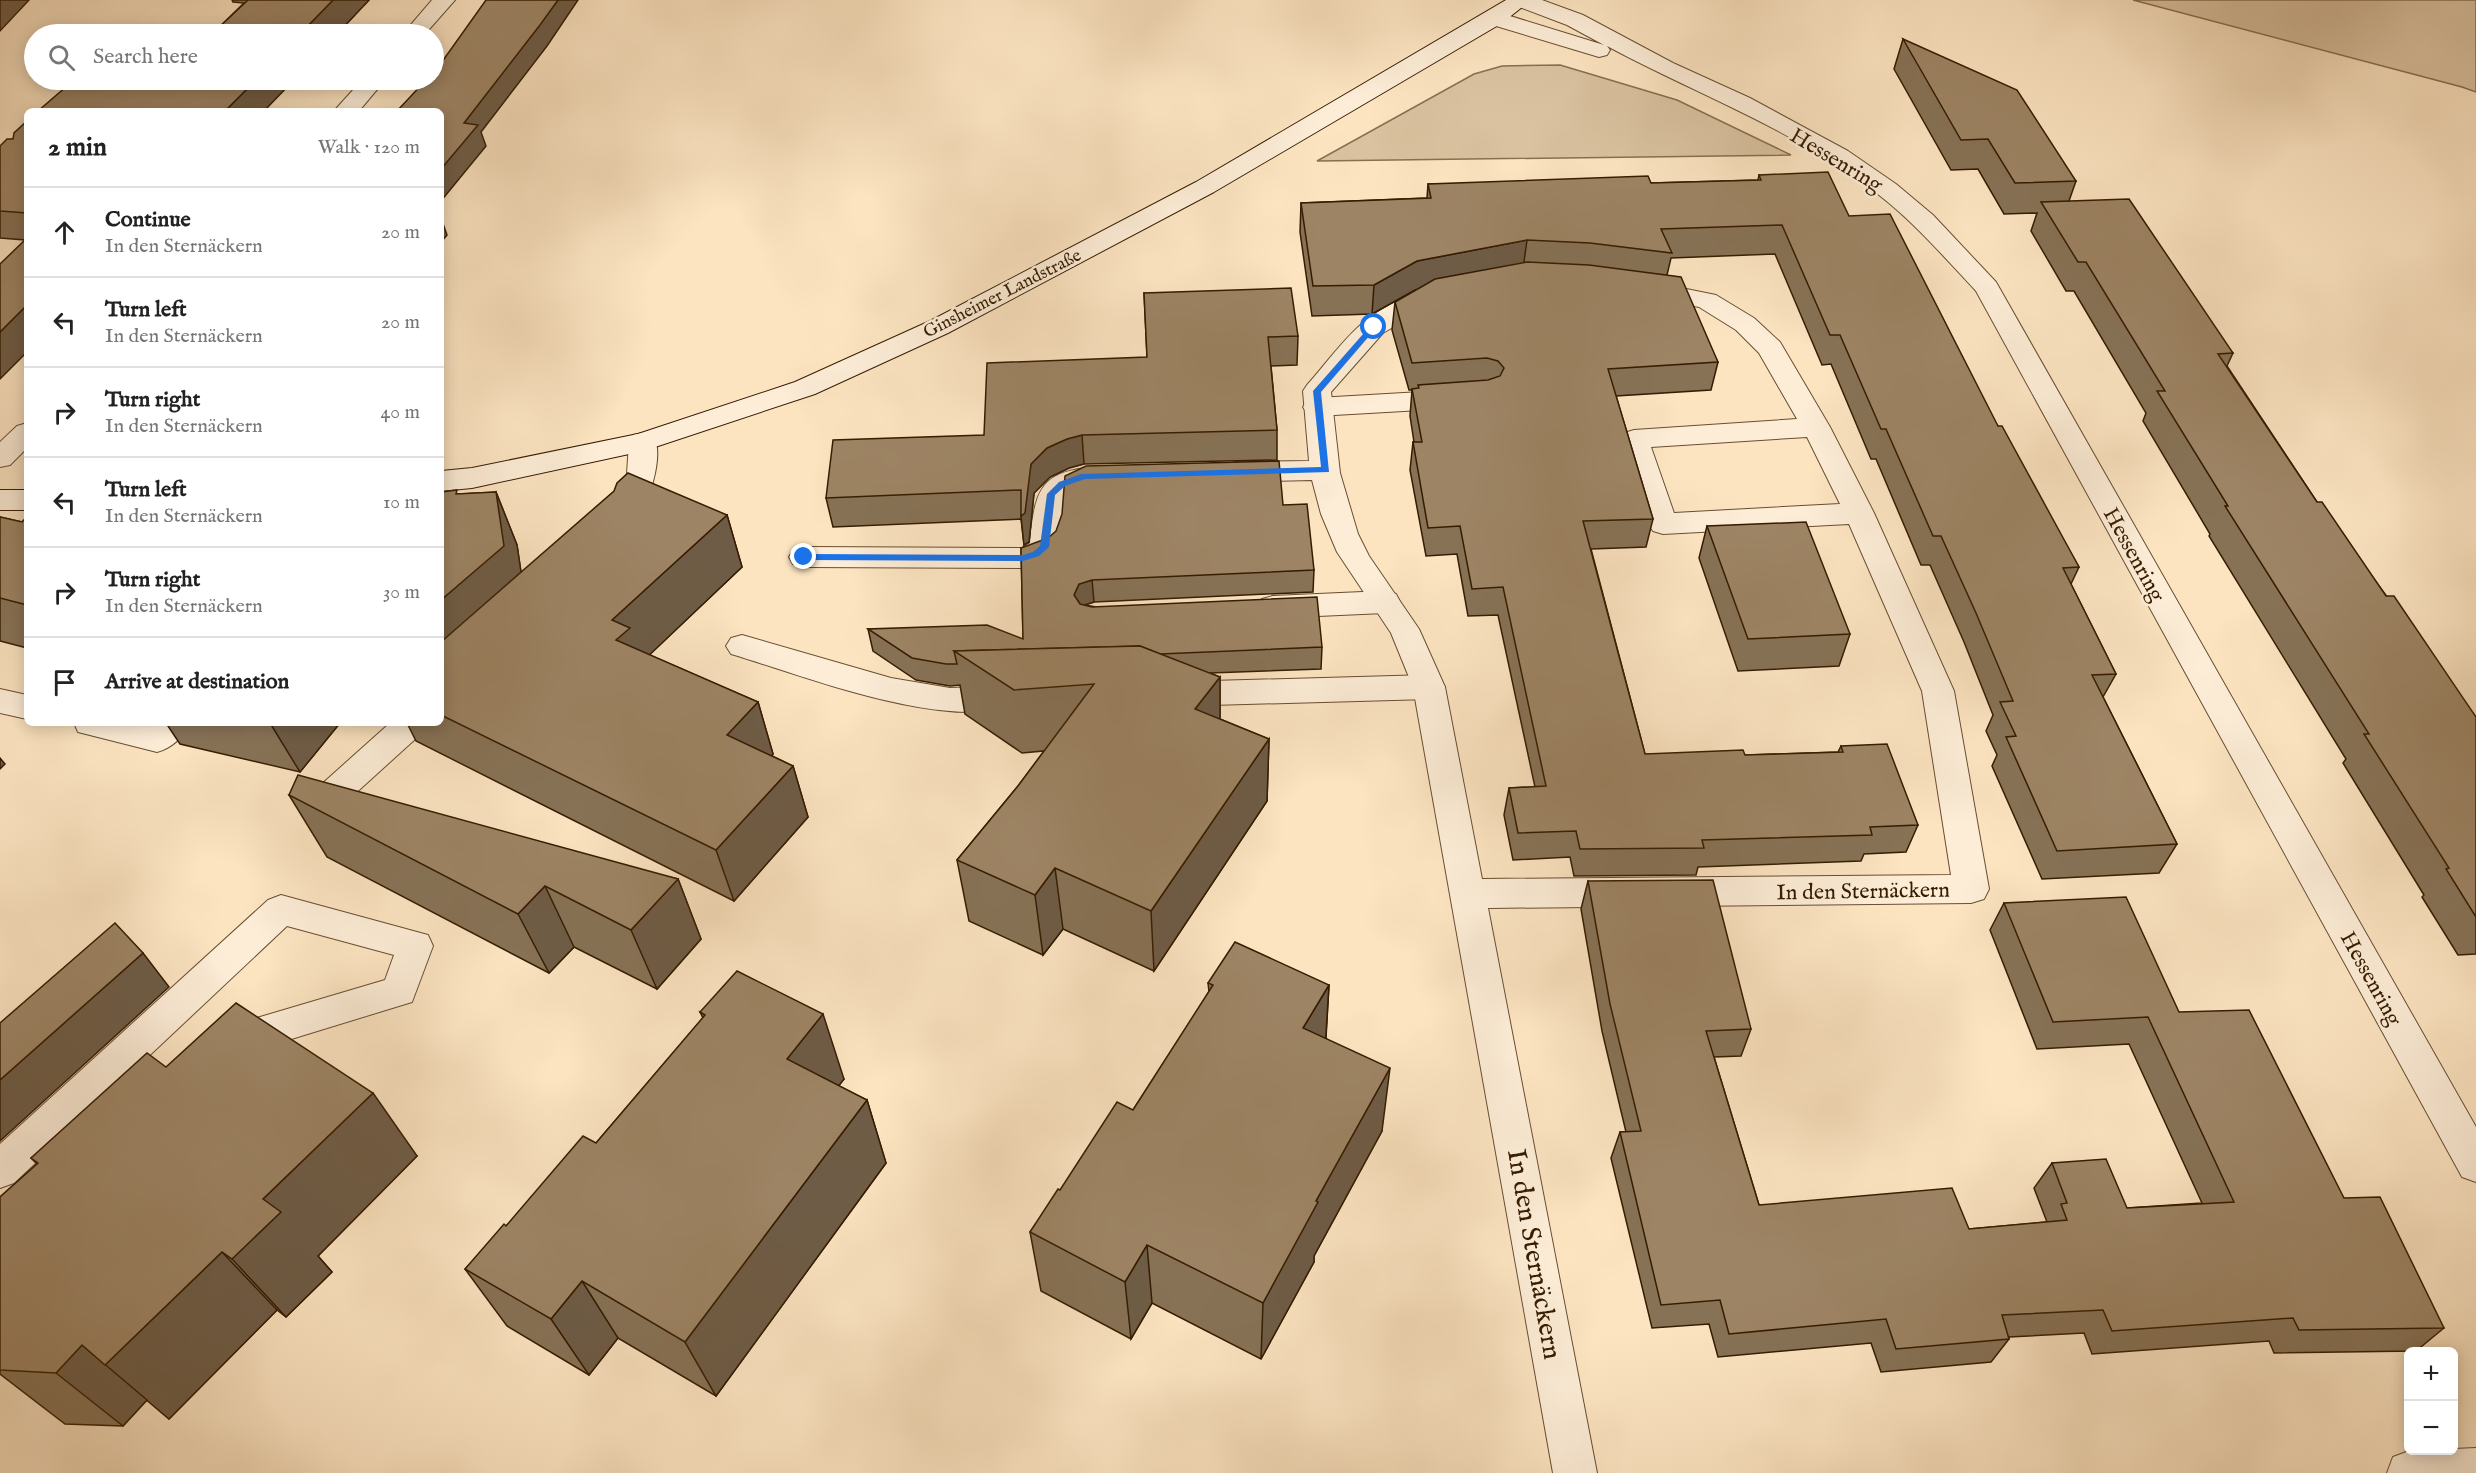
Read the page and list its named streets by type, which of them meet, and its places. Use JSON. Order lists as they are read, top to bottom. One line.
{"streets":{"street":["Hessenring","Ginsheimer Landstraße","In den Sternäckern"]},"crossings":[["Hessenring","Ginsheimer Landstraße"]],"page":{"search":"Search here","heading":["2 min","Walk · 120 m"],"list":[["Continue","In den Sternäckern","20 m"],["Turn left","In den Sternäckern","20 m"],["Turn right","In den Sternäckern","40 m"],["Turn left","In den Sternäckern","10 m"],["Turn right","In den Sternäckern","30 m"],"Arrive at destination"],"map_buttons":["+","−"]}}
